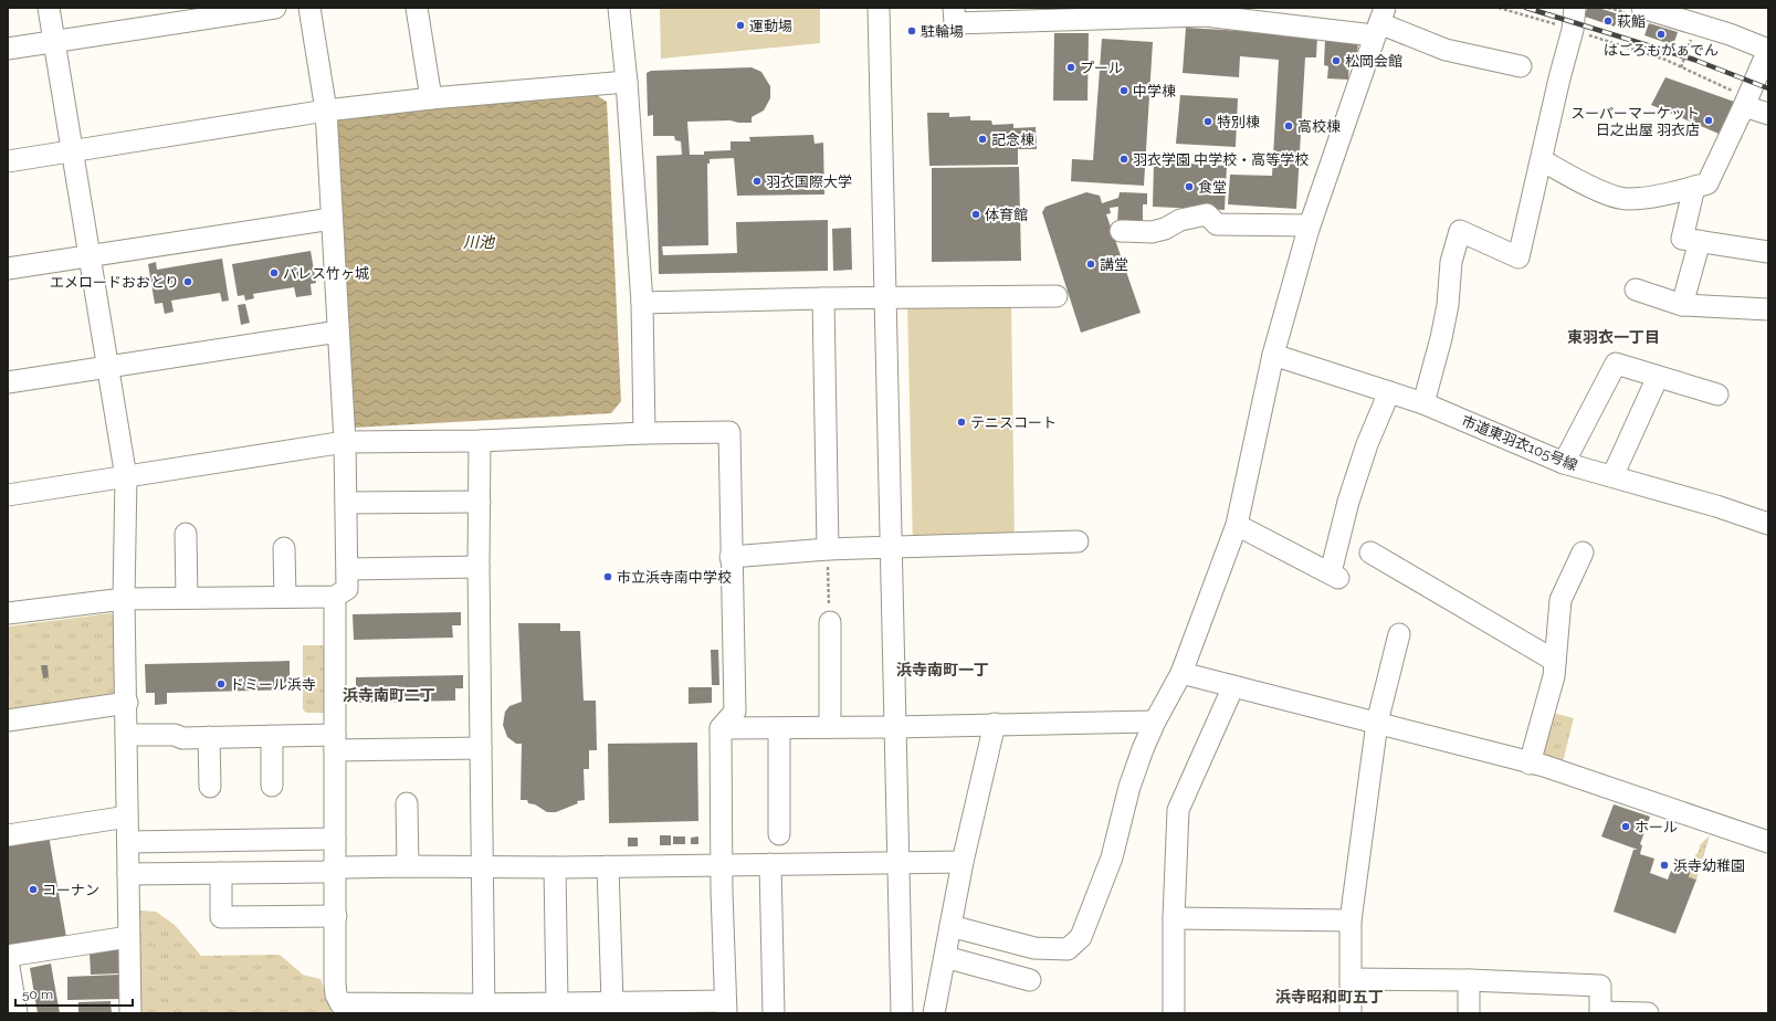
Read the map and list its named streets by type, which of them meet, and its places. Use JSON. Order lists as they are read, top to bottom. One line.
{"streets":{"street":["市道東羽衣105号線"]},"districts":["東羽衣一丁目","浜寺南町一丁","浜寺南町二丁","浜寺昭和町五丁"],"water":["川池"],"places":["萩鮨","運動場","駐輪場","はごろもがぁでん","松岡会館","プール","中学棟","スーパーマーケット 日之出屋 羽衣店","特別棟","高校棟","記念棟","羽衣学園 中学校・高等学校","羽衣国際大学","食堂","体育館","講堂","パレス竹ヶ城","エメロードおおとり","テニスコート","市立浜寺南中学校","ドミール浜寺","ホール","浜寺幼稚園","コーナン"],"scale_bar":"50 m"}
